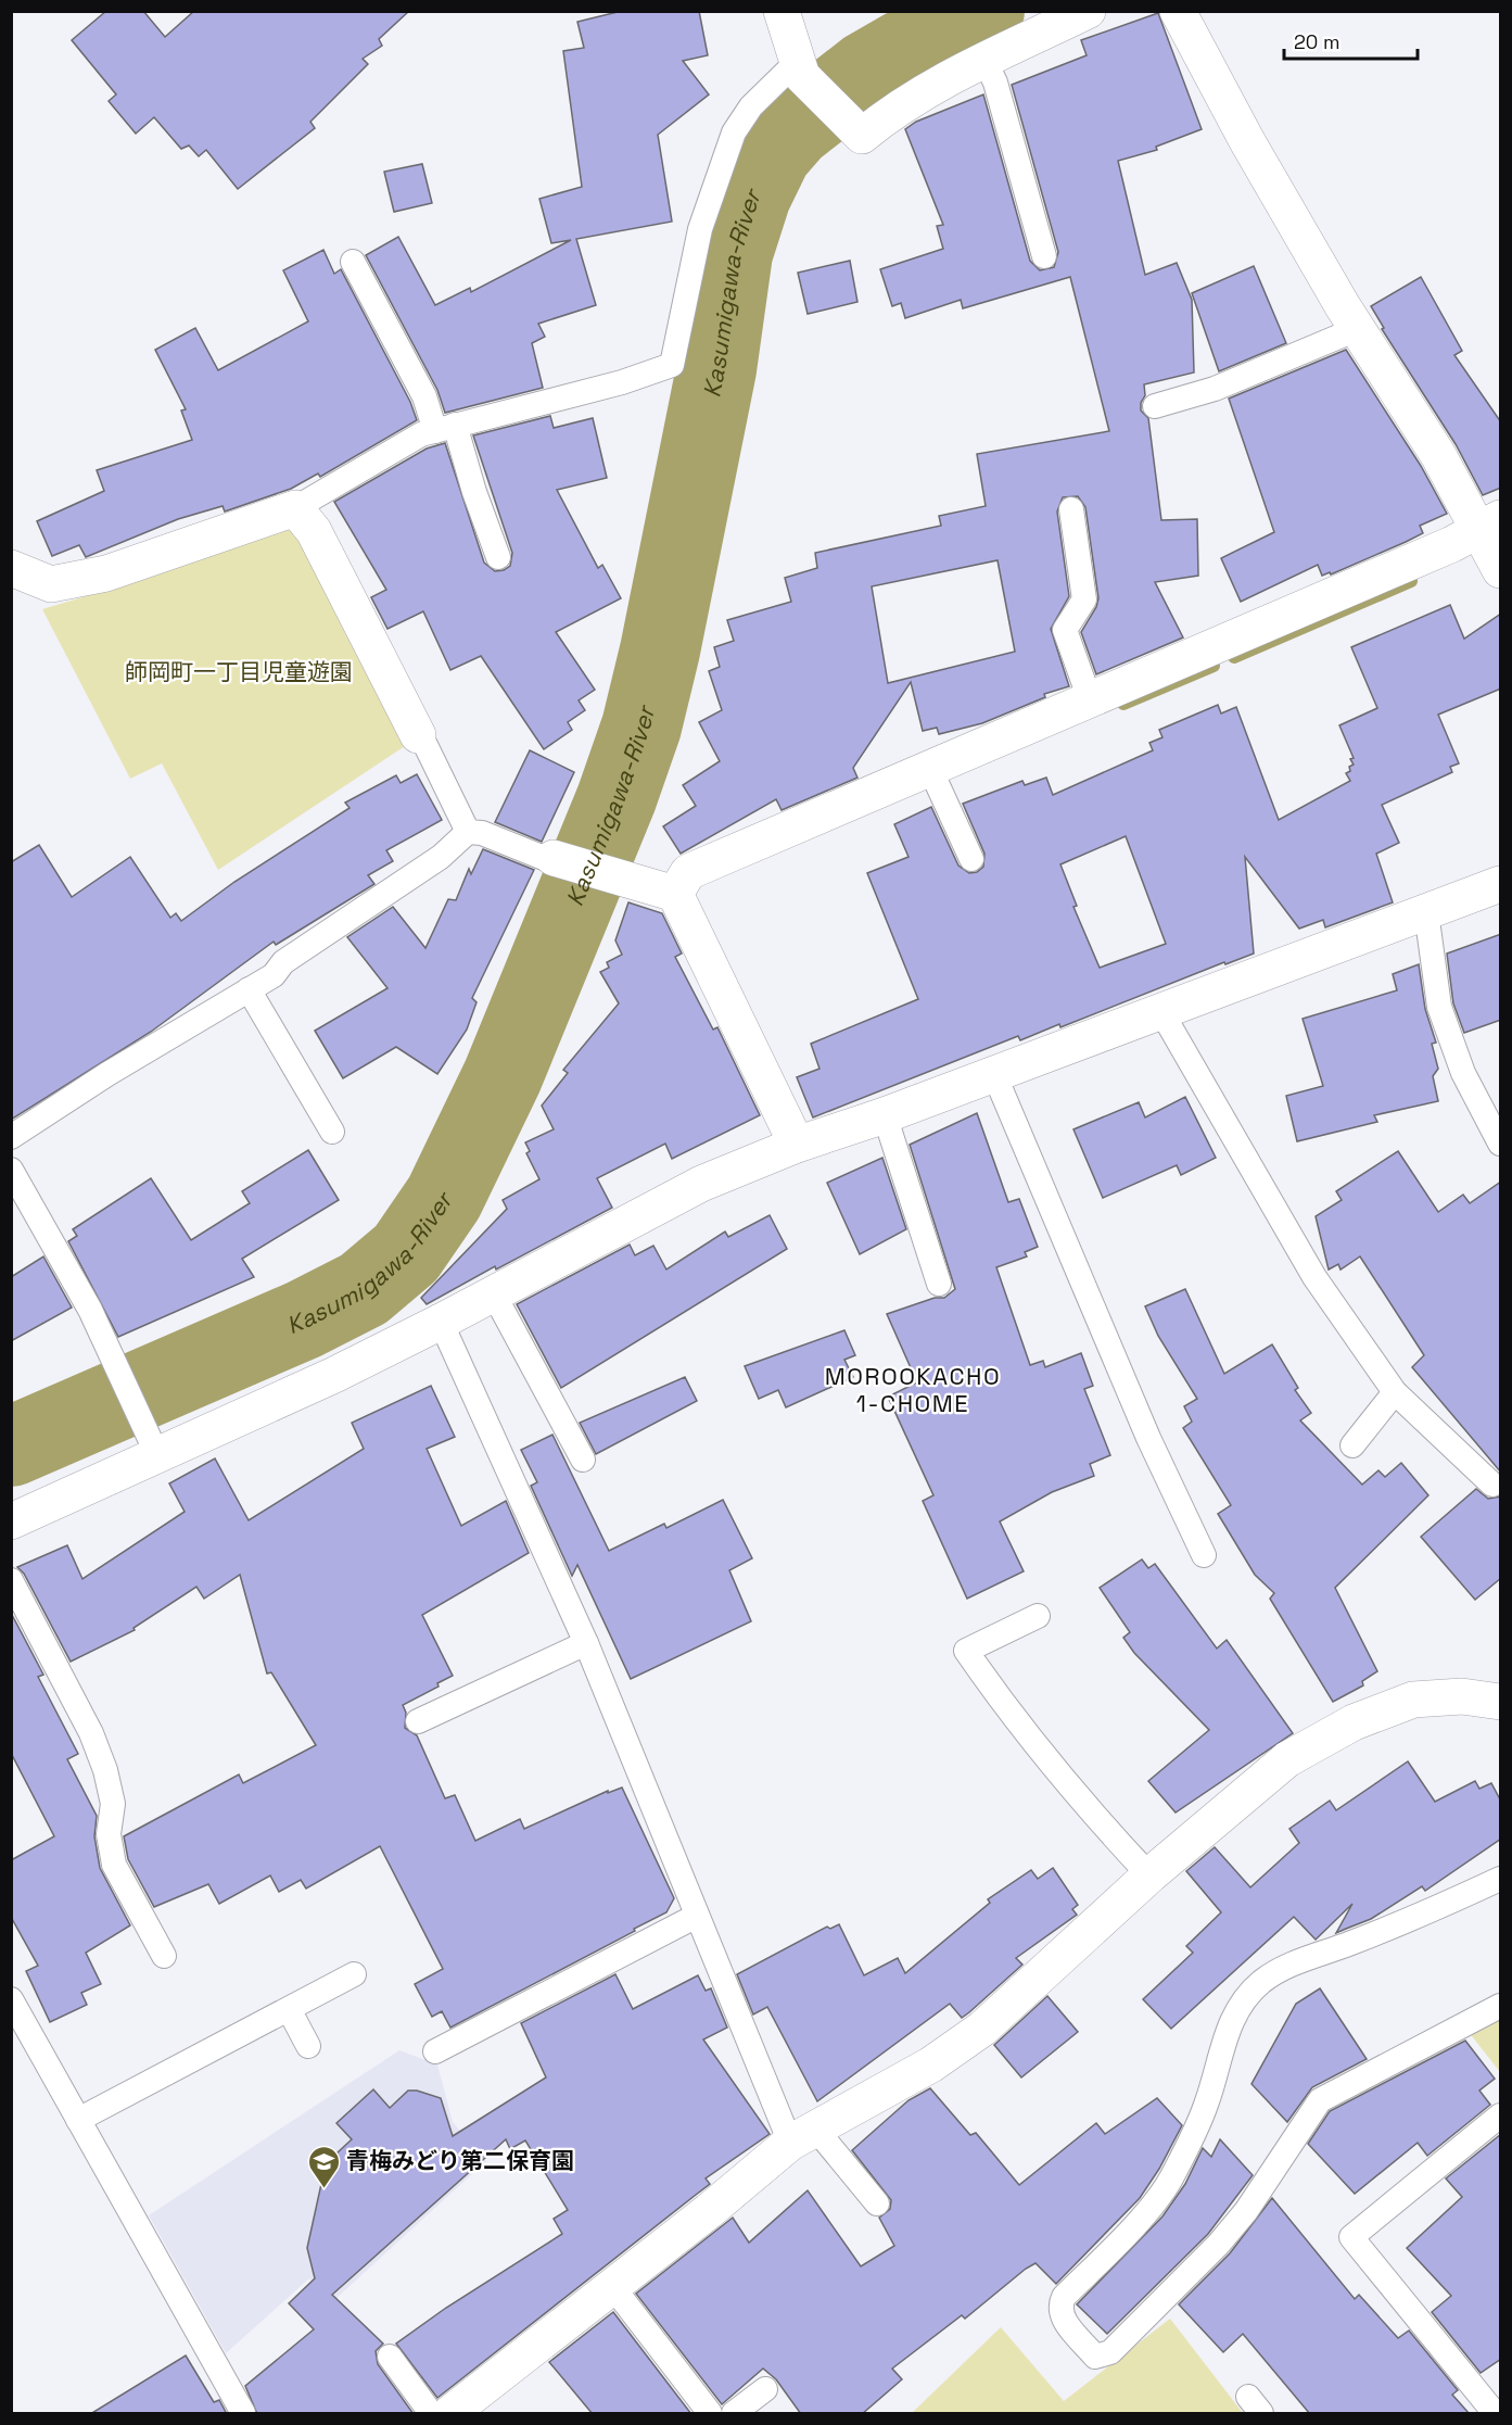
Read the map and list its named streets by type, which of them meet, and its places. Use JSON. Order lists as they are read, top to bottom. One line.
{"districts":["MOROOKACHO 1-CHOME"],"water":["Kasumigawa-River"],"parks":["師岡町一丁目児童遊園"],"places":{"school or university":["青梅みどり第二保育園"]},"scale_bar":"20 m"}
